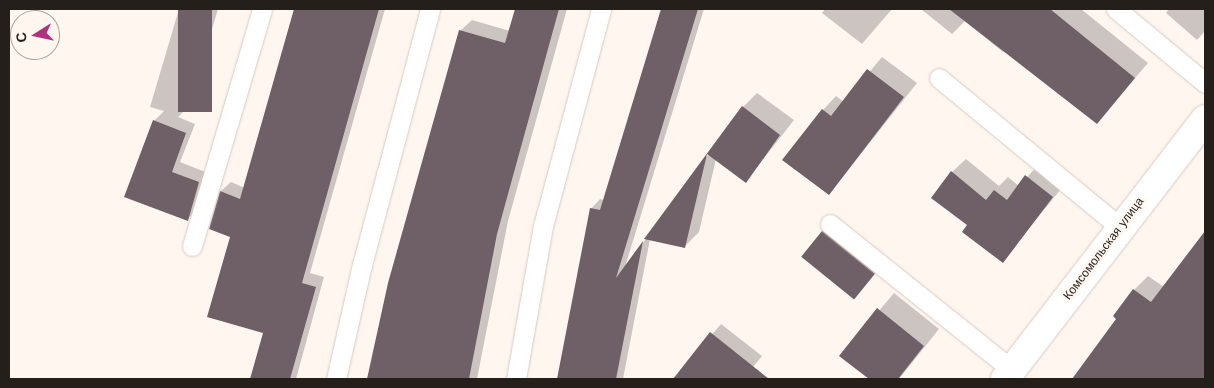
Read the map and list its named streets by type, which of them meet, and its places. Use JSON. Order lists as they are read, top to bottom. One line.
{"streets":{"street":["Комсомольская улица"]},"north":"left"}
